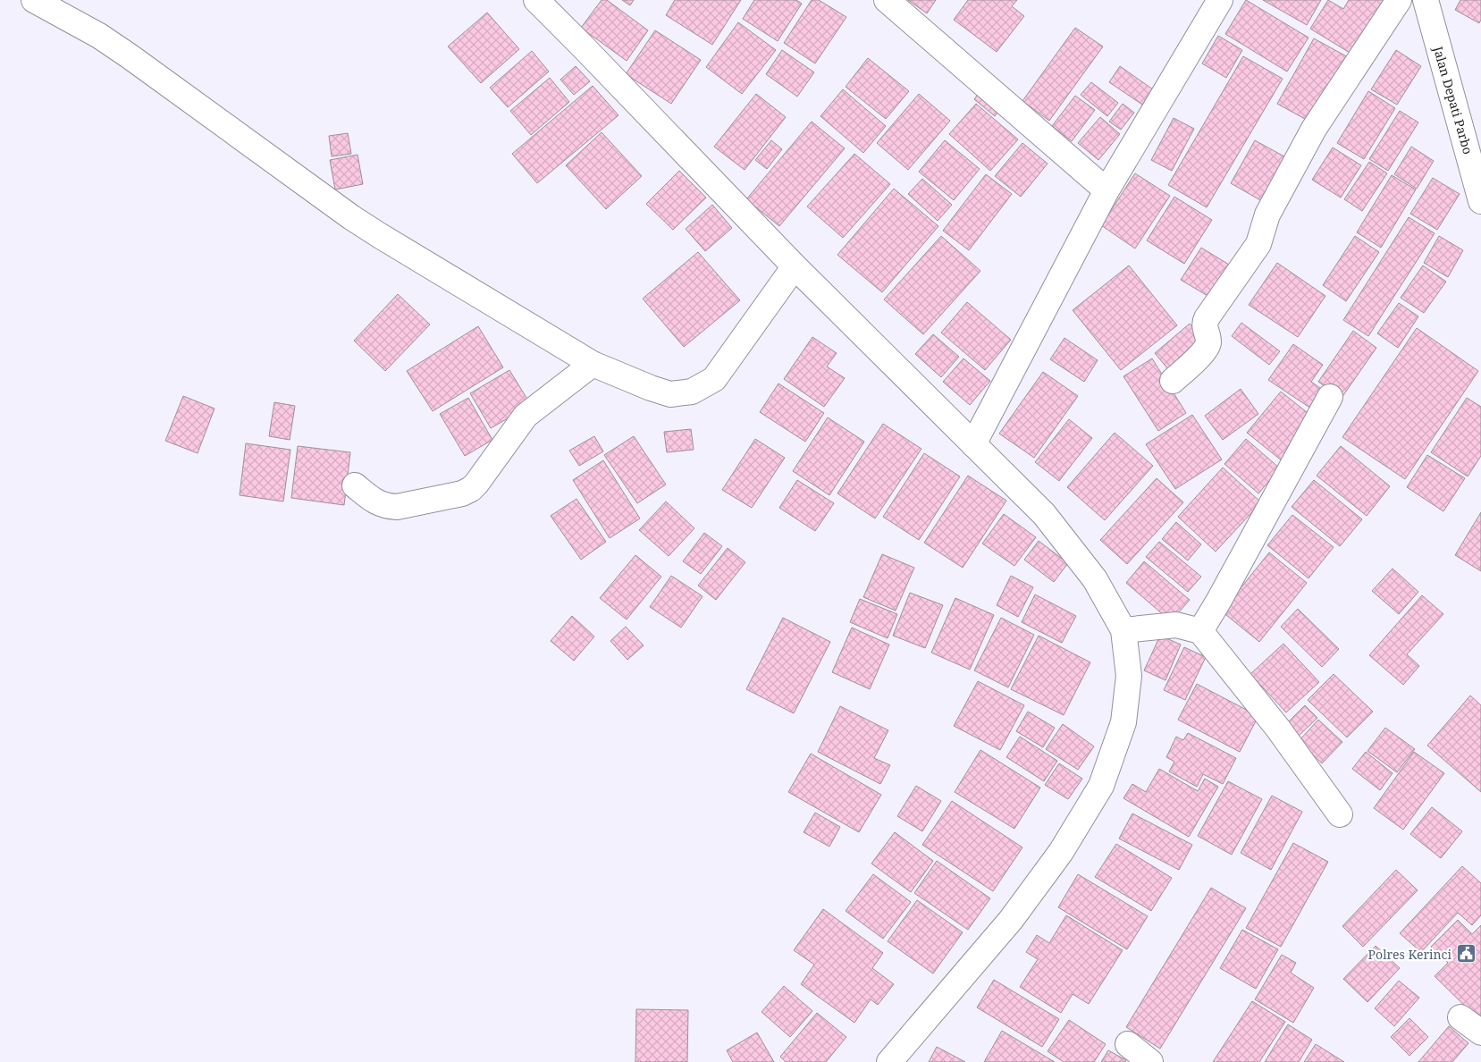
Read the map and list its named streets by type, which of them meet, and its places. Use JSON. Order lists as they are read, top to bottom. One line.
{"streets":{"street":["Jalan Depati Parbo"]},"places":{"public building":["Polres Kerinci"]}}
